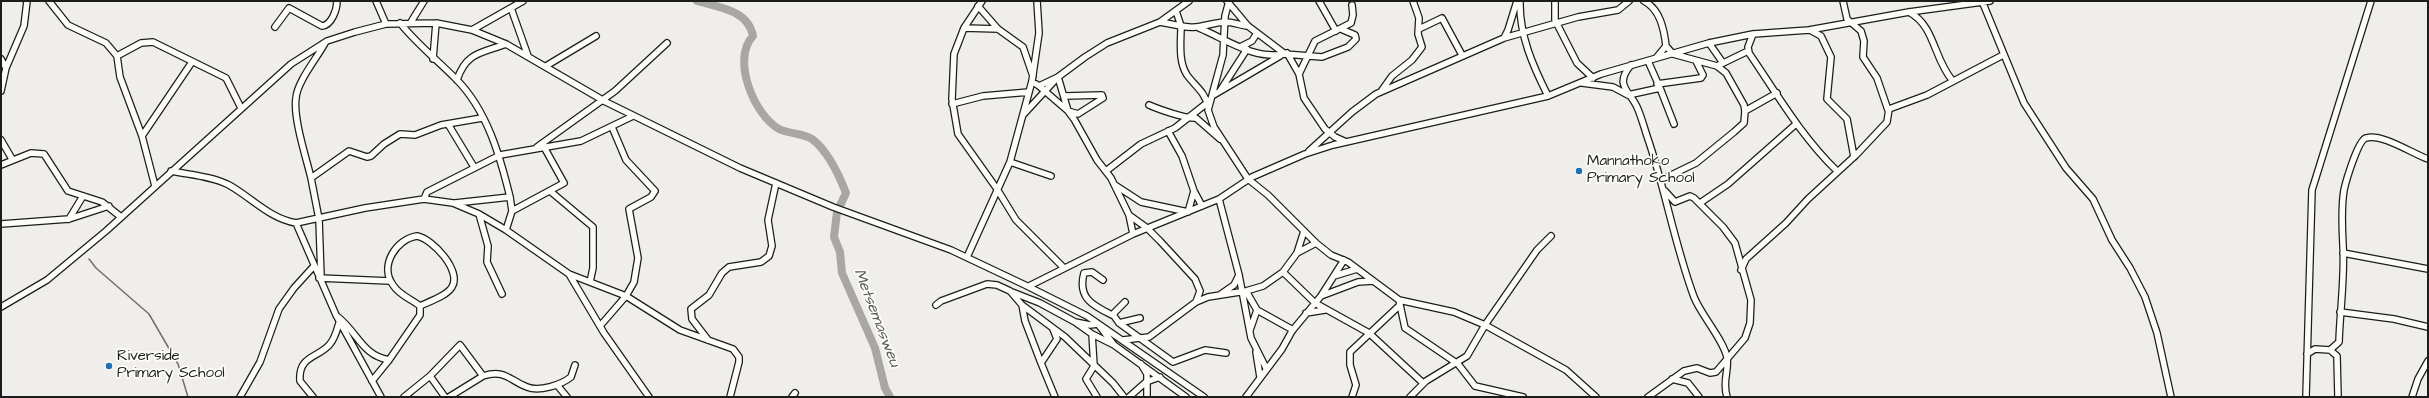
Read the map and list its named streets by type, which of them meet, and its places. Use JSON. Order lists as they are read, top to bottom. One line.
{"water":["Metsemasweu"],"places":["Mannathoko Primary School","Riverside Primary School"]}
